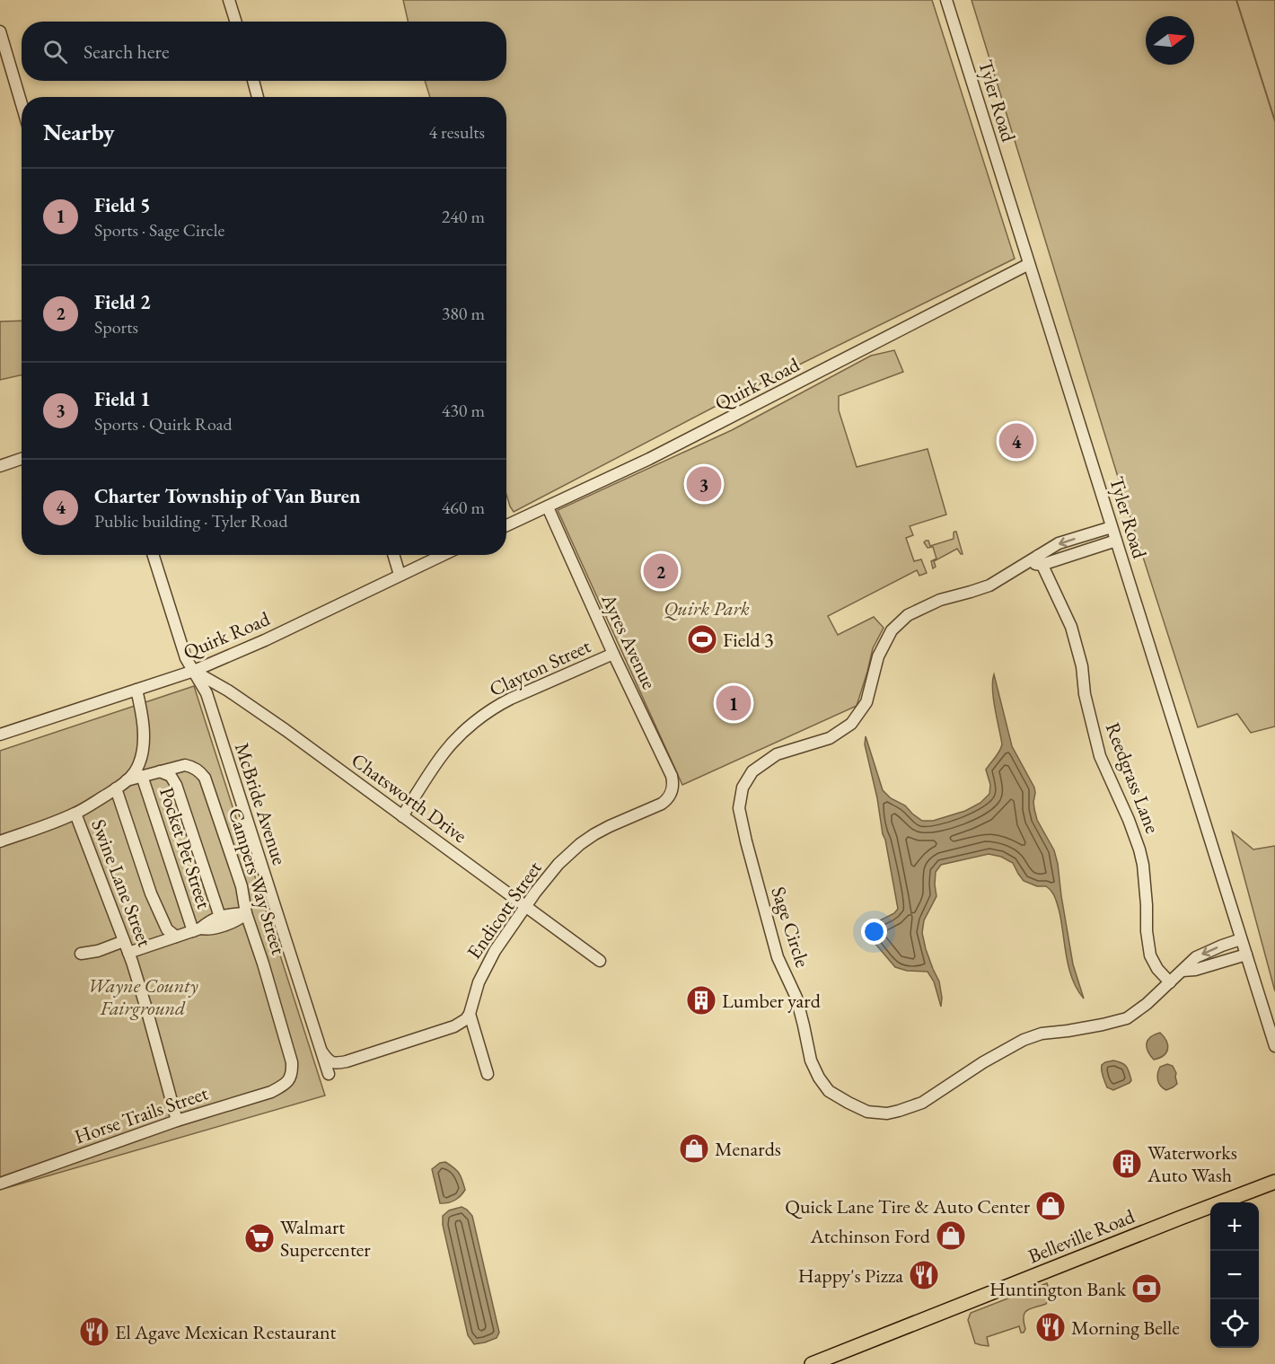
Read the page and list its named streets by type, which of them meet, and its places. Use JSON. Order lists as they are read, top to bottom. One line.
{"streets":{"main road":["Belleville Road"],"street":["Tyler Road","Quirk Road","Ayres Avenue","Clayton Street","Reedgrass Lane","Chatsworth Drive","McBride Avenue","Pocket Pet Street","Campers Way Street","Swine Lane Street","Endicott Street","Sage Circle","Horse Trails Street"]},"crossings":[["Tyler Road","Quirk Road"],["Tyler Road","Sage Circle"],["Quirk Road","Ayres Avenue"],["Quirk Road","Chatsworth Drive"],["Quirk Road","McBride Avenue"],["Ayres Avenue","Clayton Street"],["Ayres Avenue","Endicott Street"],["Clayton Street","Chatsworth Drive"],["Reedgrass Lane","Sage Circle"],["Chatsworth Drive","McBride Avenue"],["Chatsworth Drive","Endicott Street"],["Pocket Pet Street","Campers Way Street"],["Campers Way Street","Horse Trails Street"],["Swine Lane Street","Horse Trails Street"]],"parks":["Quirk Park","Wayne County Fairground"],"places":{"sports":["Field 3"],"building":["Lumber yard","Waterworks Auto Wash"],"shop":["Menards","Quick Lane Tire & Auto Center","Atchinson Ford"],"supermarket":["Walmart Supercenter"],"restaurant":["Happy's Pizza","Morning Belle","El Agave Mexican Restaurant"],"bank":["Huntington Bank"]},"north":"right","page":{"search":"Search here","heading":["Nearby","4 results"],"list":[{"mark":"1","name":"Field 5","note":"Sports · Sage Circle","value":"240 m"},{"mark":"2","name":"Field 2","note":"Sports","value":"380 m"},{"mark":"3","name":"Field 1","note":"Sports · Quirk Road","value":"430 m"},{"mark":"4","name":"Charter Township of Van Buren","note":"Public building · Tyler Road","value":"460 m"}],"pins":["4","3","2","1"],"map_buttons":["+","−"]}}
